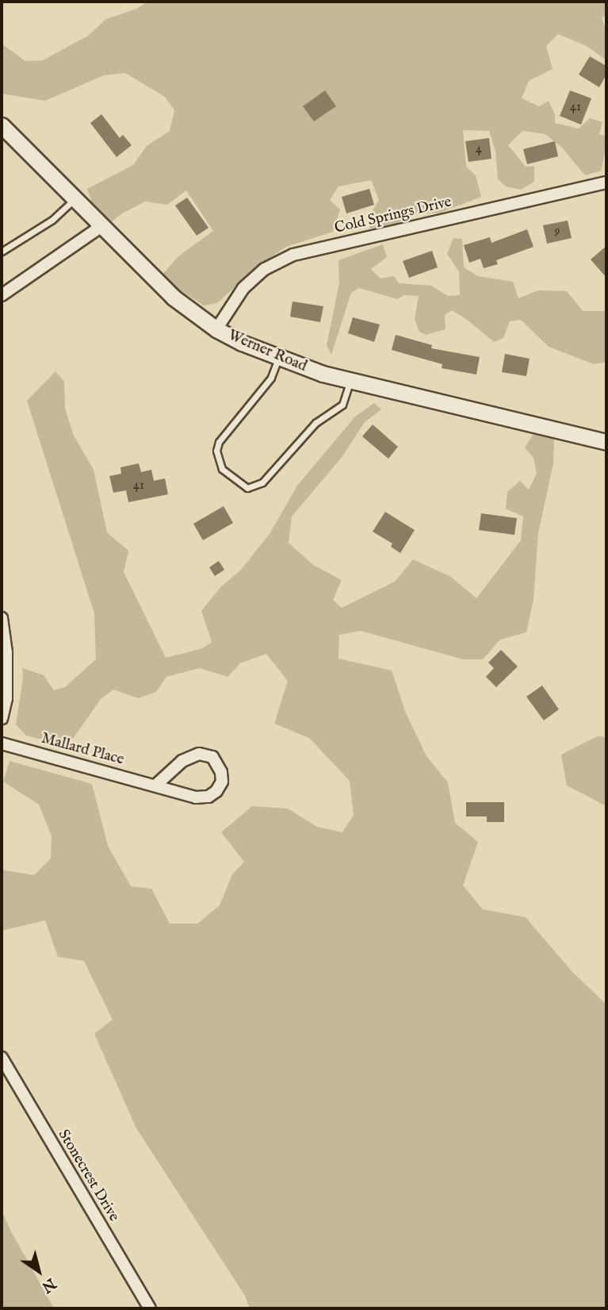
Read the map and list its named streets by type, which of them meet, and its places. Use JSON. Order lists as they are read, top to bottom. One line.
{"streets":{"street":["Cold Springs Drive","Werner Road","Mallard Place","Stonecrest Drive"]},"crossings":[["Cold Springs Drive","Werner Road"]],"house_numbers":["41","4","9","41"],"north":"bottom right"}
